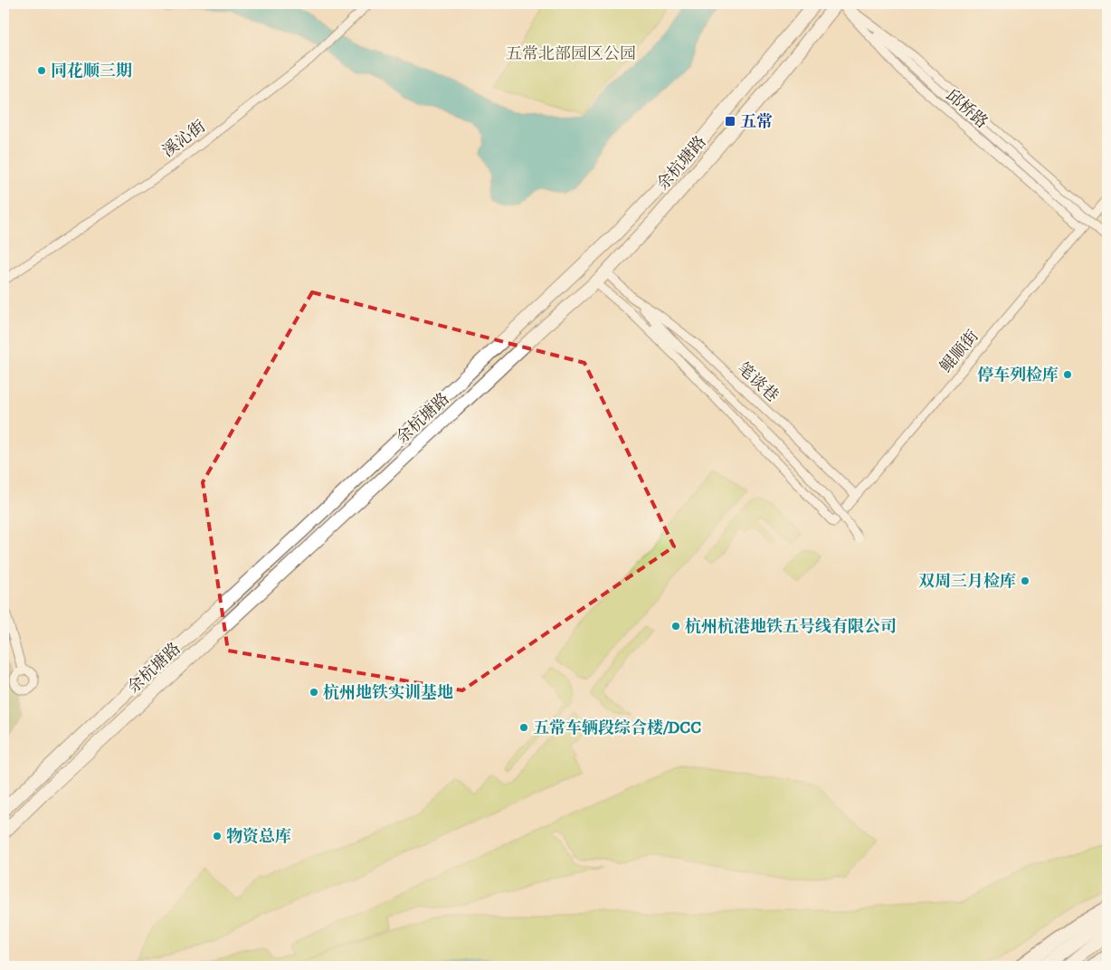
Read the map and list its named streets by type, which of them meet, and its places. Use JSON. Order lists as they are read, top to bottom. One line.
{"streets":{"main road":["余杭塘路"],"street":["邱桥路","溪沁街","鲲顺街","笔谈巷"]},"crossings":[["邱桥路","鲲顺街"],["余杭塘路","笔谈巷"],["鲲顺街","笔谈巷"]],"parks":["五常北部园区公园"],"places":{"other":["同花顺三期","停车列检库","双周三月检库","杭州杭港地铁五号线有限公司","杭州地铁实训基地","五常车辆段综合楼/DCC","物资总库"],"transit":["五常"]}}
